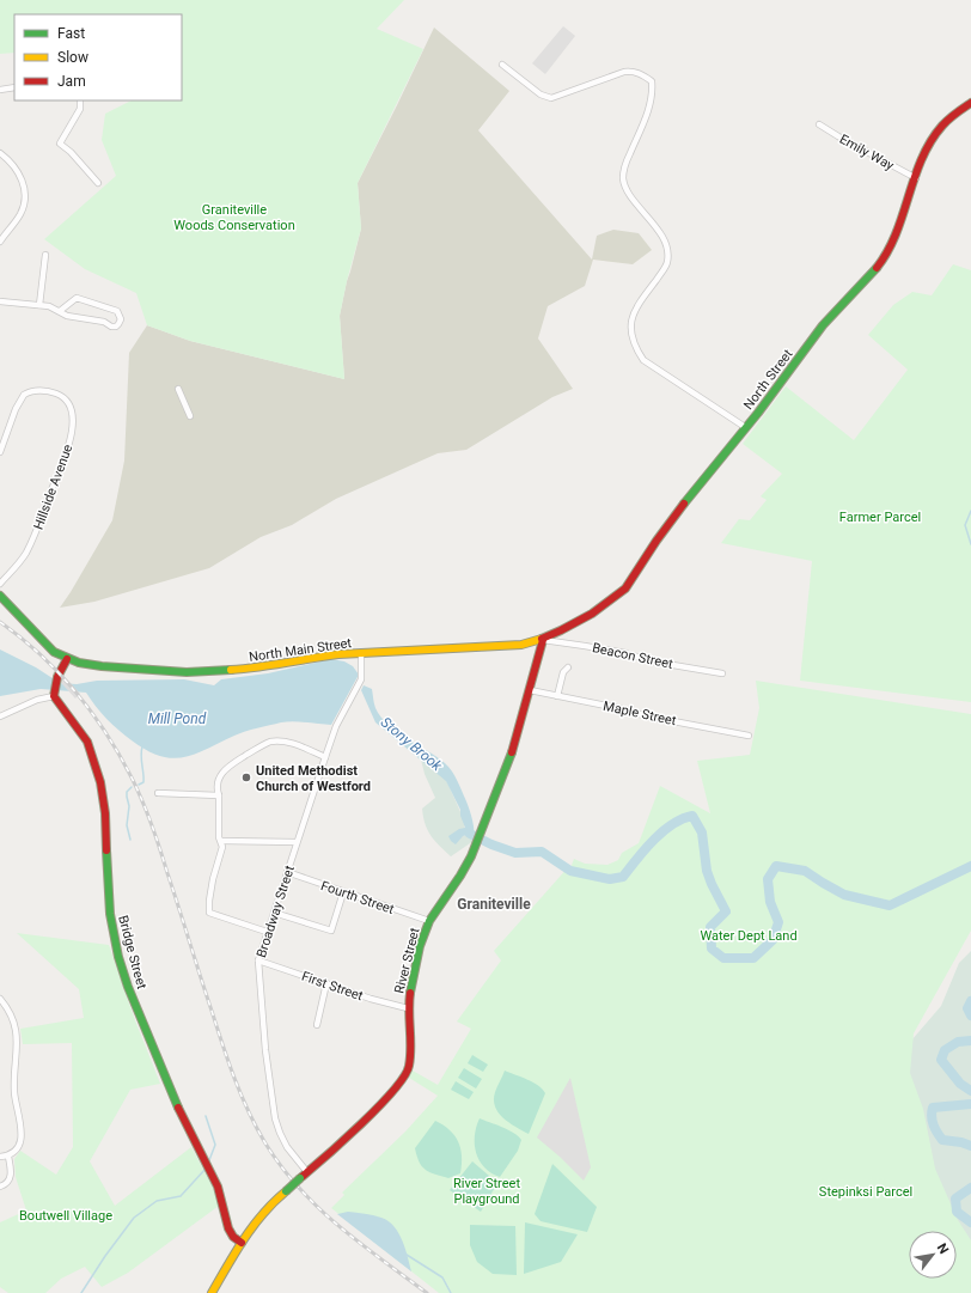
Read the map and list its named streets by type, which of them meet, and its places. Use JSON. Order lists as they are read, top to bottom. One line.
{"streets":{"main road":["North Street","North Main Street","Bridge Street","River Street"],"street":["Emily Way","Hillside Avenue","Beacon Street","Maple Street","Fourth Street","Broadway Street","First Street"]},"crossings":[["Emily Way","North Street"],["North Street","North Main Street"],["North Street","Beacon Street"],["North Street","River Street"],["North Main Street","Beacon Street"],["North Main Street","Broadway Street"],["North Main Street","River Street"],["Beacon Street","River Street"],["Maple Street","River Street"],["Fourth Street","Broadway Street"],["Fourth Street","River Street"],["Broadway Street","River Street"],["Broadway Street","First Street"],["Bridge Street","River Street"],["River Street","First Street"]],"districts":["Graniteville"],"water":["Mill Pond","Stony Brook"],"parks":["Graniteville Woods Conservation","Farmer Parcel","Water Dept Land","River Street Playground","Stepinksi Parcel","Boutwell Village"],"places":["United Methodist Church of Westford"],"legend":["Fast","Slow","Jam"],"north":"top right"}
